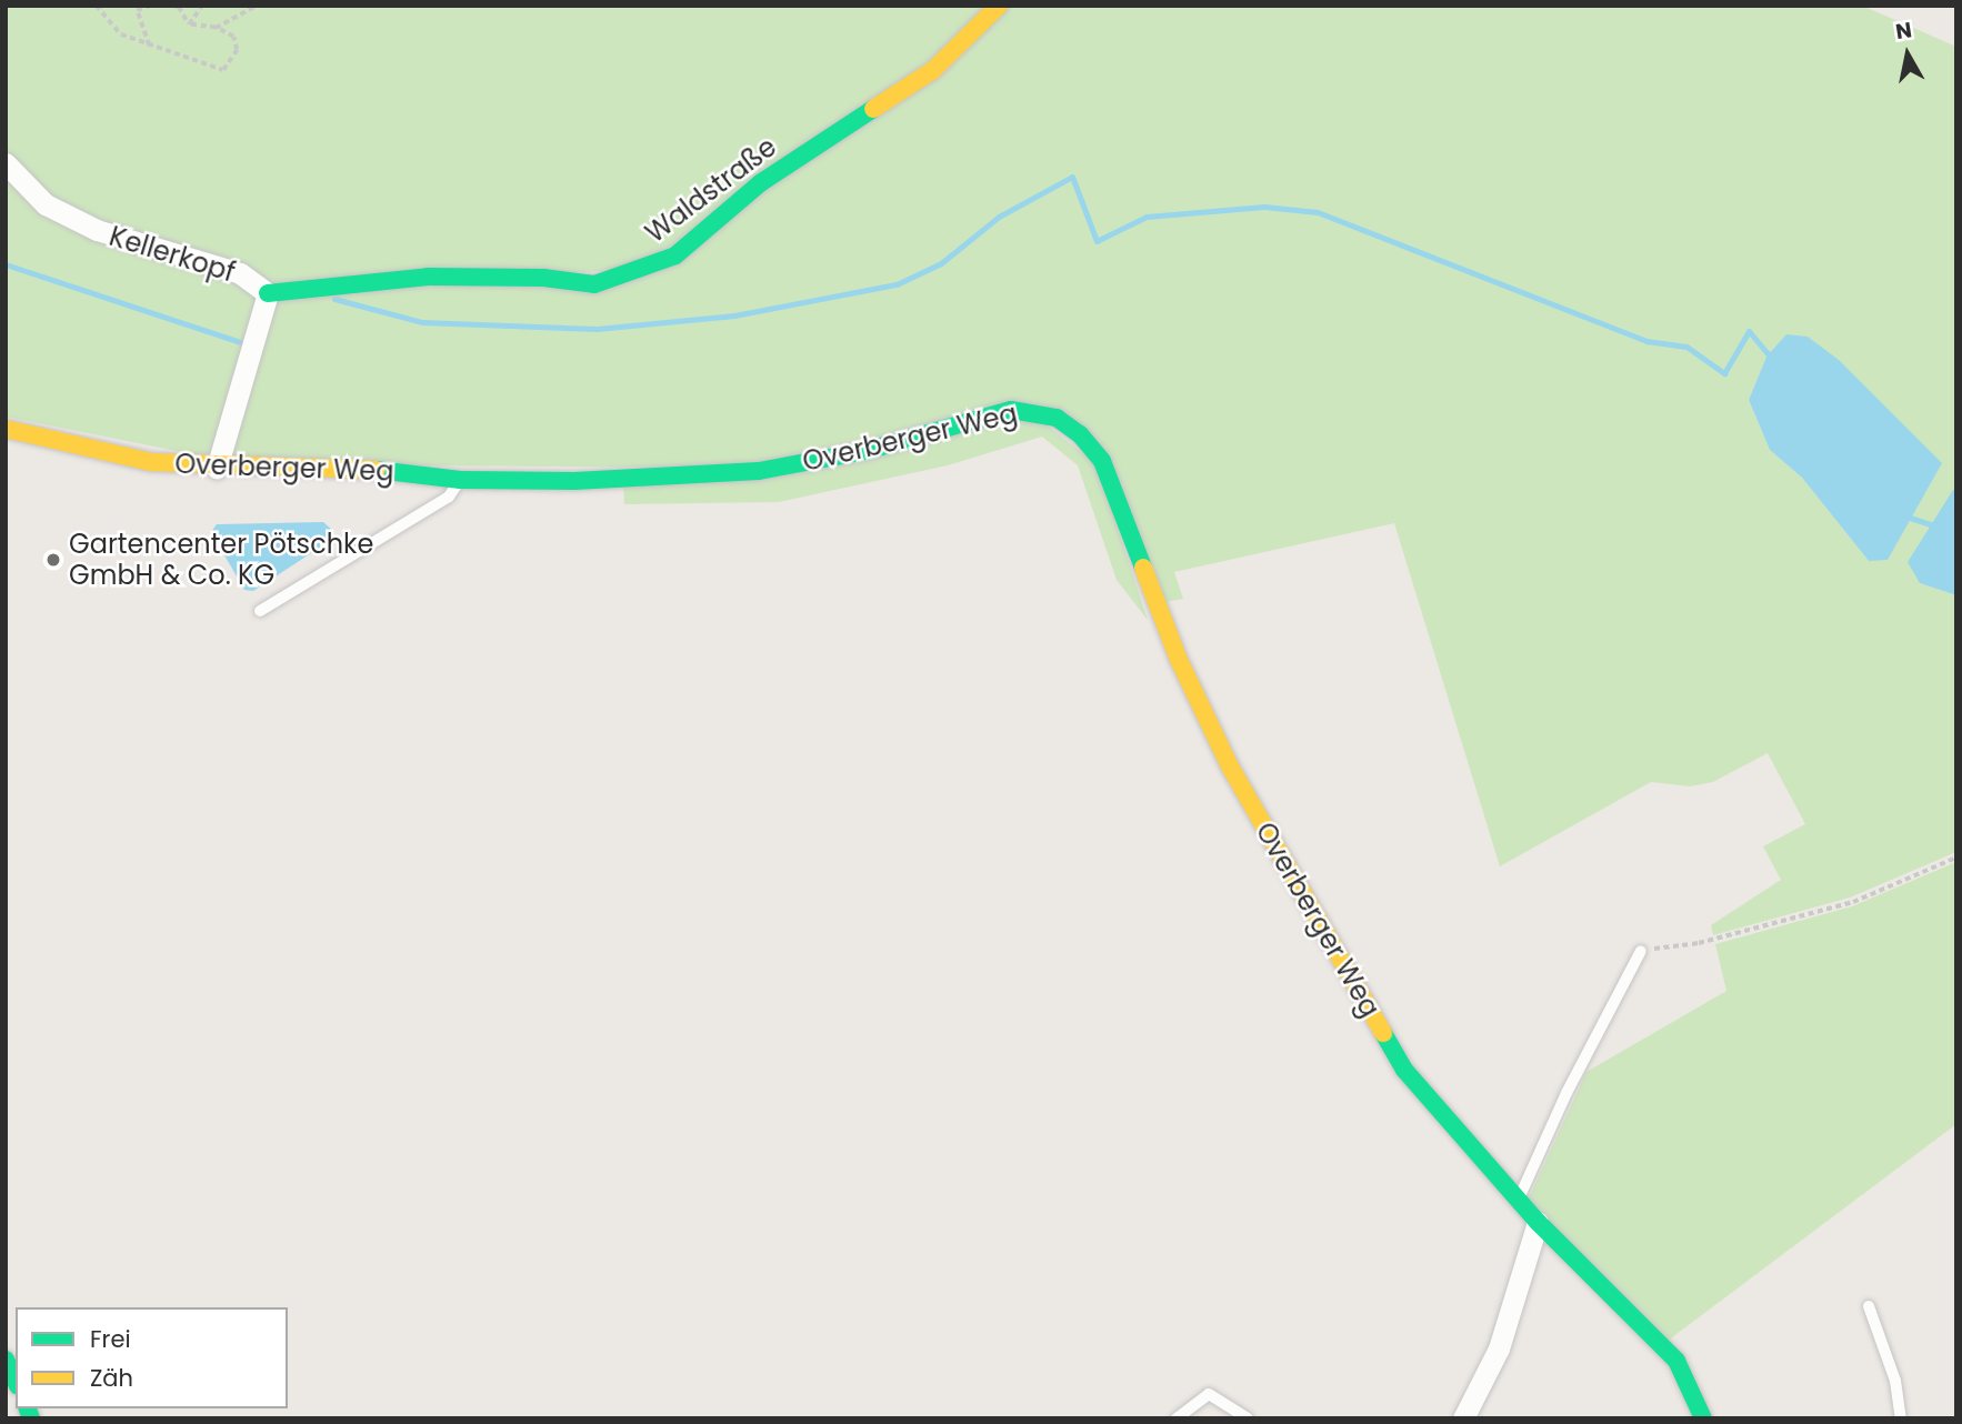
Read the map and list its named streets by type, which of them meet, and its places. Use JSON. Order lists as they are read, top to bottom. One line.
{"streets":{"street":["Waldstraße","Kellerkopf","Overberger Weg"]},"crossings":[["Waldstraße","Kellerkopf"],["Kellerkopf","Overberger Weg"]],"places":["Gartencenter Pötschke GmbH & Co. KG"],"legend":["Frei","Zäh"],"north":"top"}
